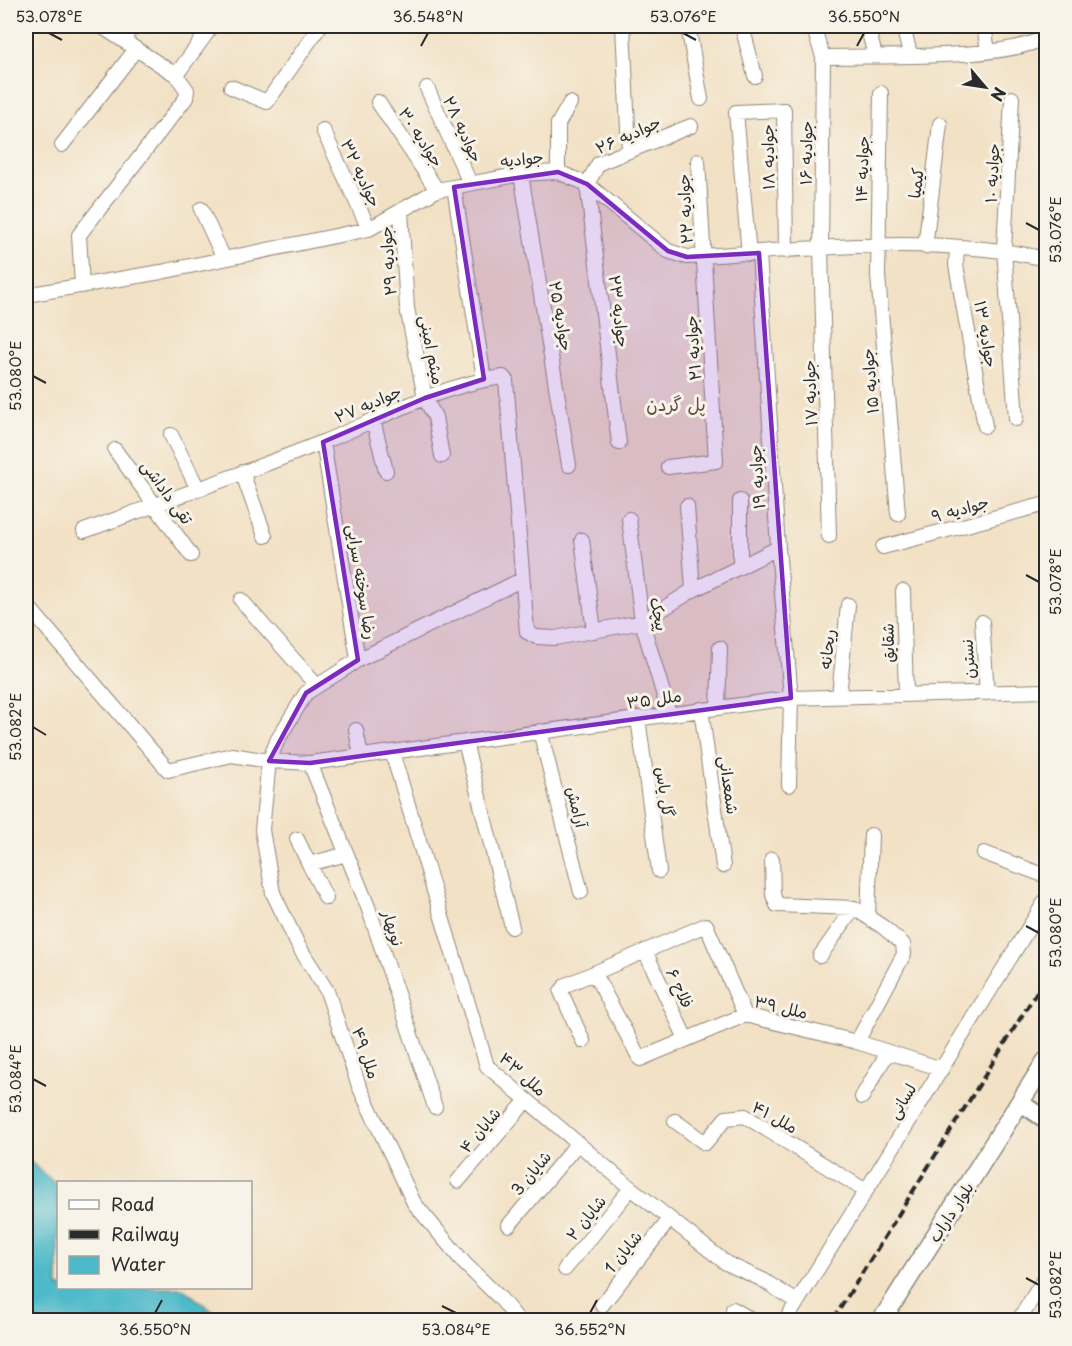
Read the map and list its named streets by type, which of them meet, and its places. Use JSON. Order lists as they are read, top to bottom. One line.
{"streets":{"main road":["بلوار داراب"],"street":["جوادیه ۲۸","جوادیه ۲۶","جوادیه ۳۰","جوادیه ۱۶","جوادیه ۱۸","جوادیه","جوادیه ۱۴","جوادیه ۳۲","جوادیه ۱۰","کیمیا","جوادیه ۲۲","جوادیه ۲۹","جوادیه ۲۳","جوادیه ۲۵","جوادیه ۱۳","جوادیه ۲۱","میثم امینی","جوادیه ۱۵","جوادیه ۱۷","جوادیه ۲۷","جوادیه ۱۹","تقی داداشی","جوادیه ۹","رضا سوخته سرایی","پیچک","شقایق","ریحانه","نسترن","ملل ۳۵","شمعدانی","گل یاس","آرامش","نوبهار","فلاح ۶","ملل ۳۹","ملل ۴۹","ملل ۴۳","لسانی","ملل ۴۱","شایان ۴","شایان 3","شایان ۲","شایان 1"]},"crossings":[["جوادیه ۲۸","جوادیه"],["جوادیه ۲۶","جوادیه"],["جوادیه ۲۶","جوادیه ۲۳"],["جوادیه ۳۰","جوادیه"],["جوادیه ۱۶","جوادیه"],["جوادیه ۱۶","جوادیه ۱۷"],["جوادیه ۱۸","جوادیه"],["جوادیه ۱۸","جوادیه ۱۹"],["جوادیه","جوادیه ۱۴"],["جوادیه","جوادیه ۳۲"],["جوادیه","جوادیه ۱۰"],["جوادیه","کیمیا"],["جوادیه","جوادیه ۲۲"],["جوادیه","جوادیه ۲۹"],["جوادیه","جوادیه ۲۳"],["جوادیه","جوادیه ۲۵"],["جوادیه","جوادیه ۱۳"],["جوادیه","جوادیه ۲۱"],["جوادیه","جوادیه ۱۵"],["جوادیه","جوادیه ۱۷"],["جوادیه","جوادیه ۱۹"],["جوادیه ۱۴","جوادیه ۱۵"],["جوادیه ۲۲","جوادیه ۲۱"],["جوادیه ۲۹","میثم امینی"],["میثم امینی","جوادیه ۲۷"],["جوادیه ۲۷","تقی داداشی"],["جوادیه ۲۷","رضا سوخته سرایی"],["جوادیه ۱۹","ملل ۳۵"],["رضا سوخته سرایی","ملل ۳۵"],["رضا سوخته سرایی","ملل ۴۹"],["پیچک","ملل ۳۵"],["شقایق","ملل ۳۵"],["ریحانه","ملل ۳۵"],["نسترن","ملل ۳۵"],["ملل ۳۵","شمعدانی"],["ملل ۳۵","گل یاس"],["ملل ۳۵","آرامش"],["ملل ۳۵","نوبهار"],["ملل ۳۵","ملل ۴۹"],["ملل ۳۵","ملل ۴۳"],["فلاح ۶","ملل ۳۹"],["ملل ۳۹","لسانی"],["ملل ۴۳","لسانی"],["ملل ۴۳","شایان ۴"],["ملل ۴۳","شایان 3"],["ملل ۴۳","شایان ۲"],["ملل ۴۳","شایان 1"],["لسانی","ملل ۴۱"]],"districts":["پل گردن"],"legend":["Road","Railway","Water"],"north":"bottom right","coordinates":["53.078°E","36.548°N","53.076°E","36.550°N","53.080°E","53.082°E","53.084°E","36.552°N"]}
